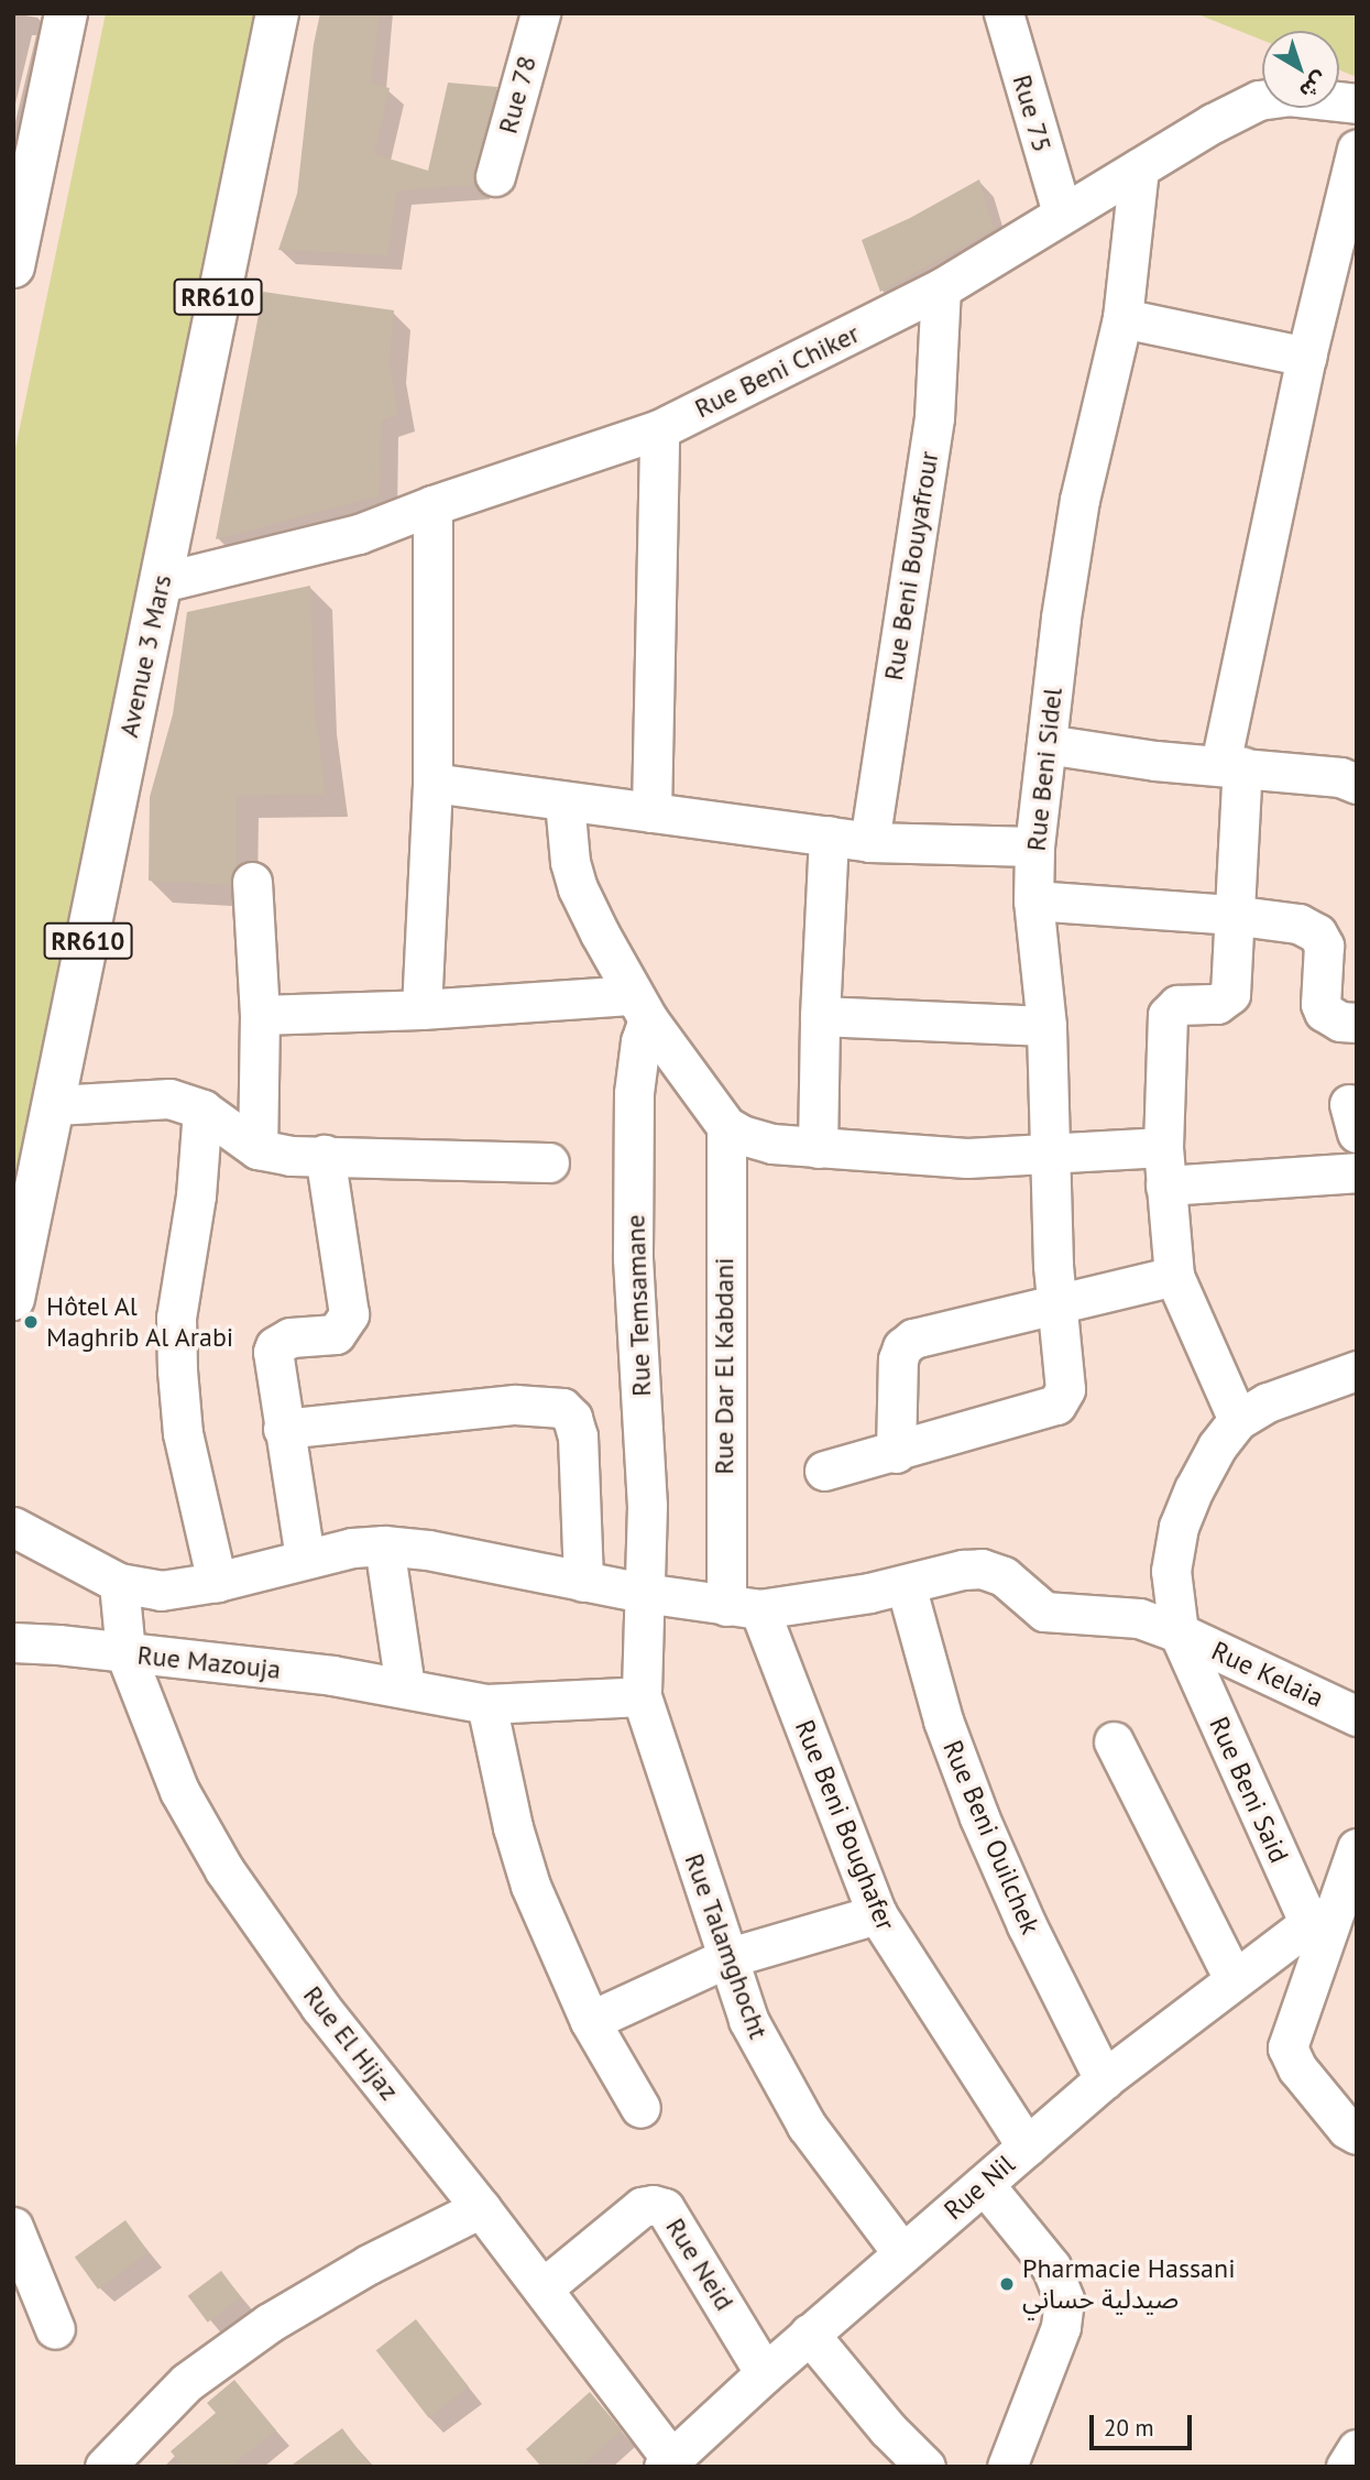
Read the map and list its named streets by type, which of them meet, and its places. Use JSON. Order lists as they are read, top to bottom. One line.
{"streets":{"main road":["RR610","Avenue 3 Mars"],"street":["Rue 78","Rue 75","Rue Beni Chiker","Rue Beni Bouyafrour","Rue Beni Sidel","Rue Temsamane","Rue Dar El Kabdani","Rue Mazouja","Rue Kelaia","Rue Beni Said","Rue Beni Boughafer","Rue Beni Ouilchek","Rue Talamghocht","Rue El Hijaz","Rue Nil","Rue Neid"]},"crossings":[["Rue 75","Rue Beni Chiker"],["Rue Beni Chiker","Rue Beni Bouyafrour"],["Rue Beni Chiker","Avenue 3 Mars"],["Rue Beni Chiker","Rue Beni Sidel"],["Rue Temsamane","Rue Mazouja"],["Rue Temsamane","Rue Kelaia"],["Rue Temsamane","Rue Talamghocht"],["Rue Dar El Kabdani","Rue Kelaia"],["Rue Dar El Kabdani","Rue Beni Boughafer"],["Rue Mazouja","Rue Talamghocht"],["Rue Mazouja","Rue El Hijaz"],["Rue Kelaia","Rue Beni Said"],["Rue Kelaia","Rue Beni Boughafer"],["Rue Kelaia","Rue Beni Ouilchek"],["Rue Kelaia","Rue El Hijaz"],["Rue Beni Said","Rue Nil"],["Rue Beni Boughafer","Rue Nil"],["Rue Beni Ouilchek","Rue Nil"],["Rue Talamghocht","Rue Nil"],["Rue El Hijaz","Rue Nil"],["Rue El Hijaz","Rue Neid"],["Rue Nil","Rue Neid"]],"places":["Hôtel Al Maghrib Al Arabi","Pharmacie Hassani صيدلية حساني"],"scale_bar":"20 m","north":"bottom right"}
